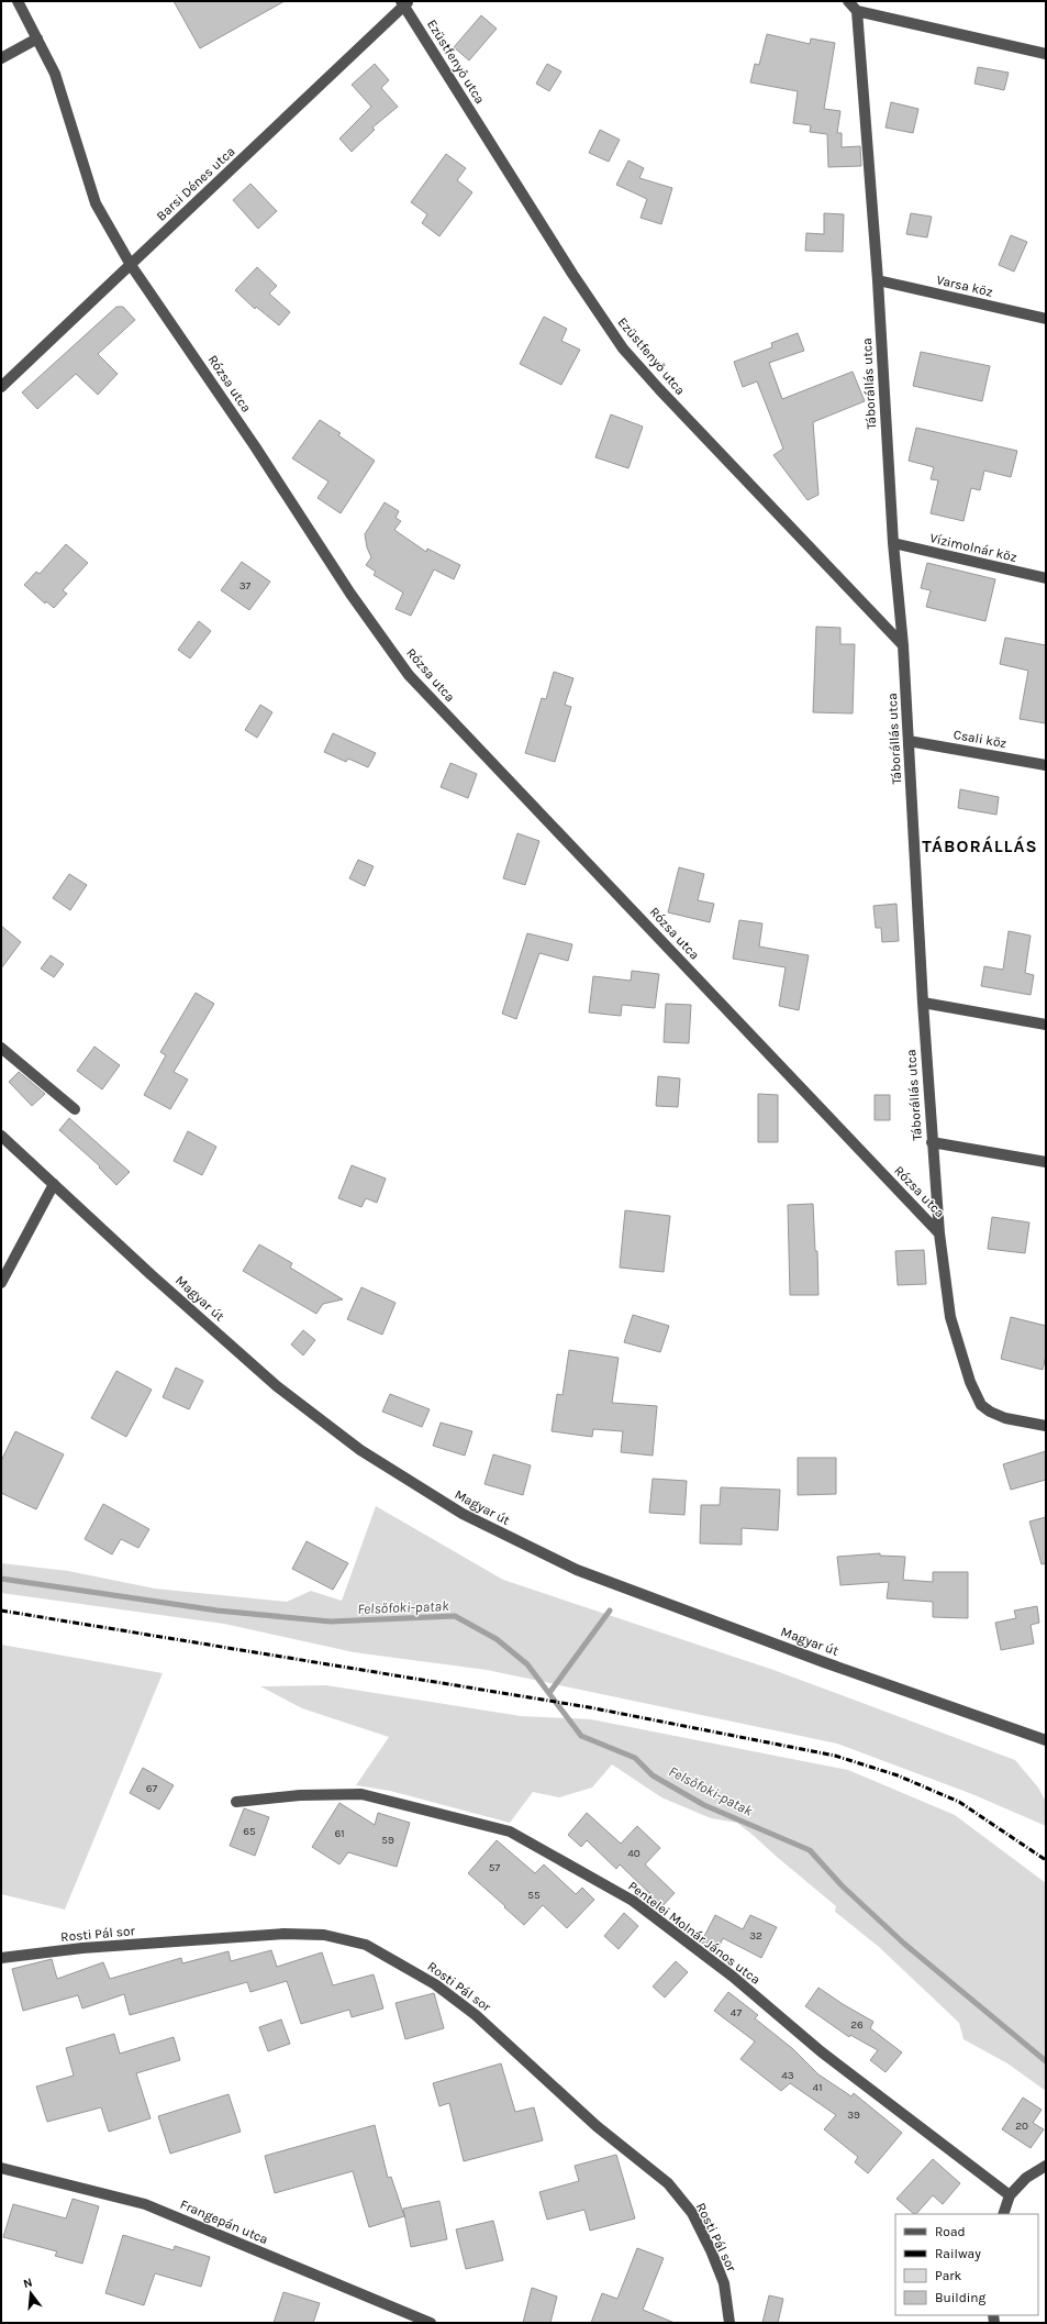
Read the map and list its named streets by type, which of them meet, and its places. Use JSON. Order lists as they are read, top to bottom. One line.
{"streets":{"street":["Ezüstfenyő utca","Barsi Dénes utca","Varsa köz","Rózsa utca","Táborállás utca","Vízimolnár köz","Csali köz","Magyar út","Pentelei Molnár János utca","Rosti Pál sor","Frangepán utca"]},"crossings":[["Ezüstfenyő utca","Barsi Dénes utca"],["Ezüstfenyő utca","Táborállás utca"],["Barsi Dénes utca","Rózsa utca"],["Varsa köz","Táborállás utca"],["Rózsa utca","Táborállás utca"],["Táborállás utca","Vízimolnár köz"],["Táborállás utca","Csali köz"]],"districts":["TÁBORÁLLÁS"],"water":["Felsőfoki-patak"],"house_numbers":["37","67","65","61","59","40","57","55","32","47","26","43","41","39","20"],"legend":["Road","Railway","Park","Building"],"north":"top"}
